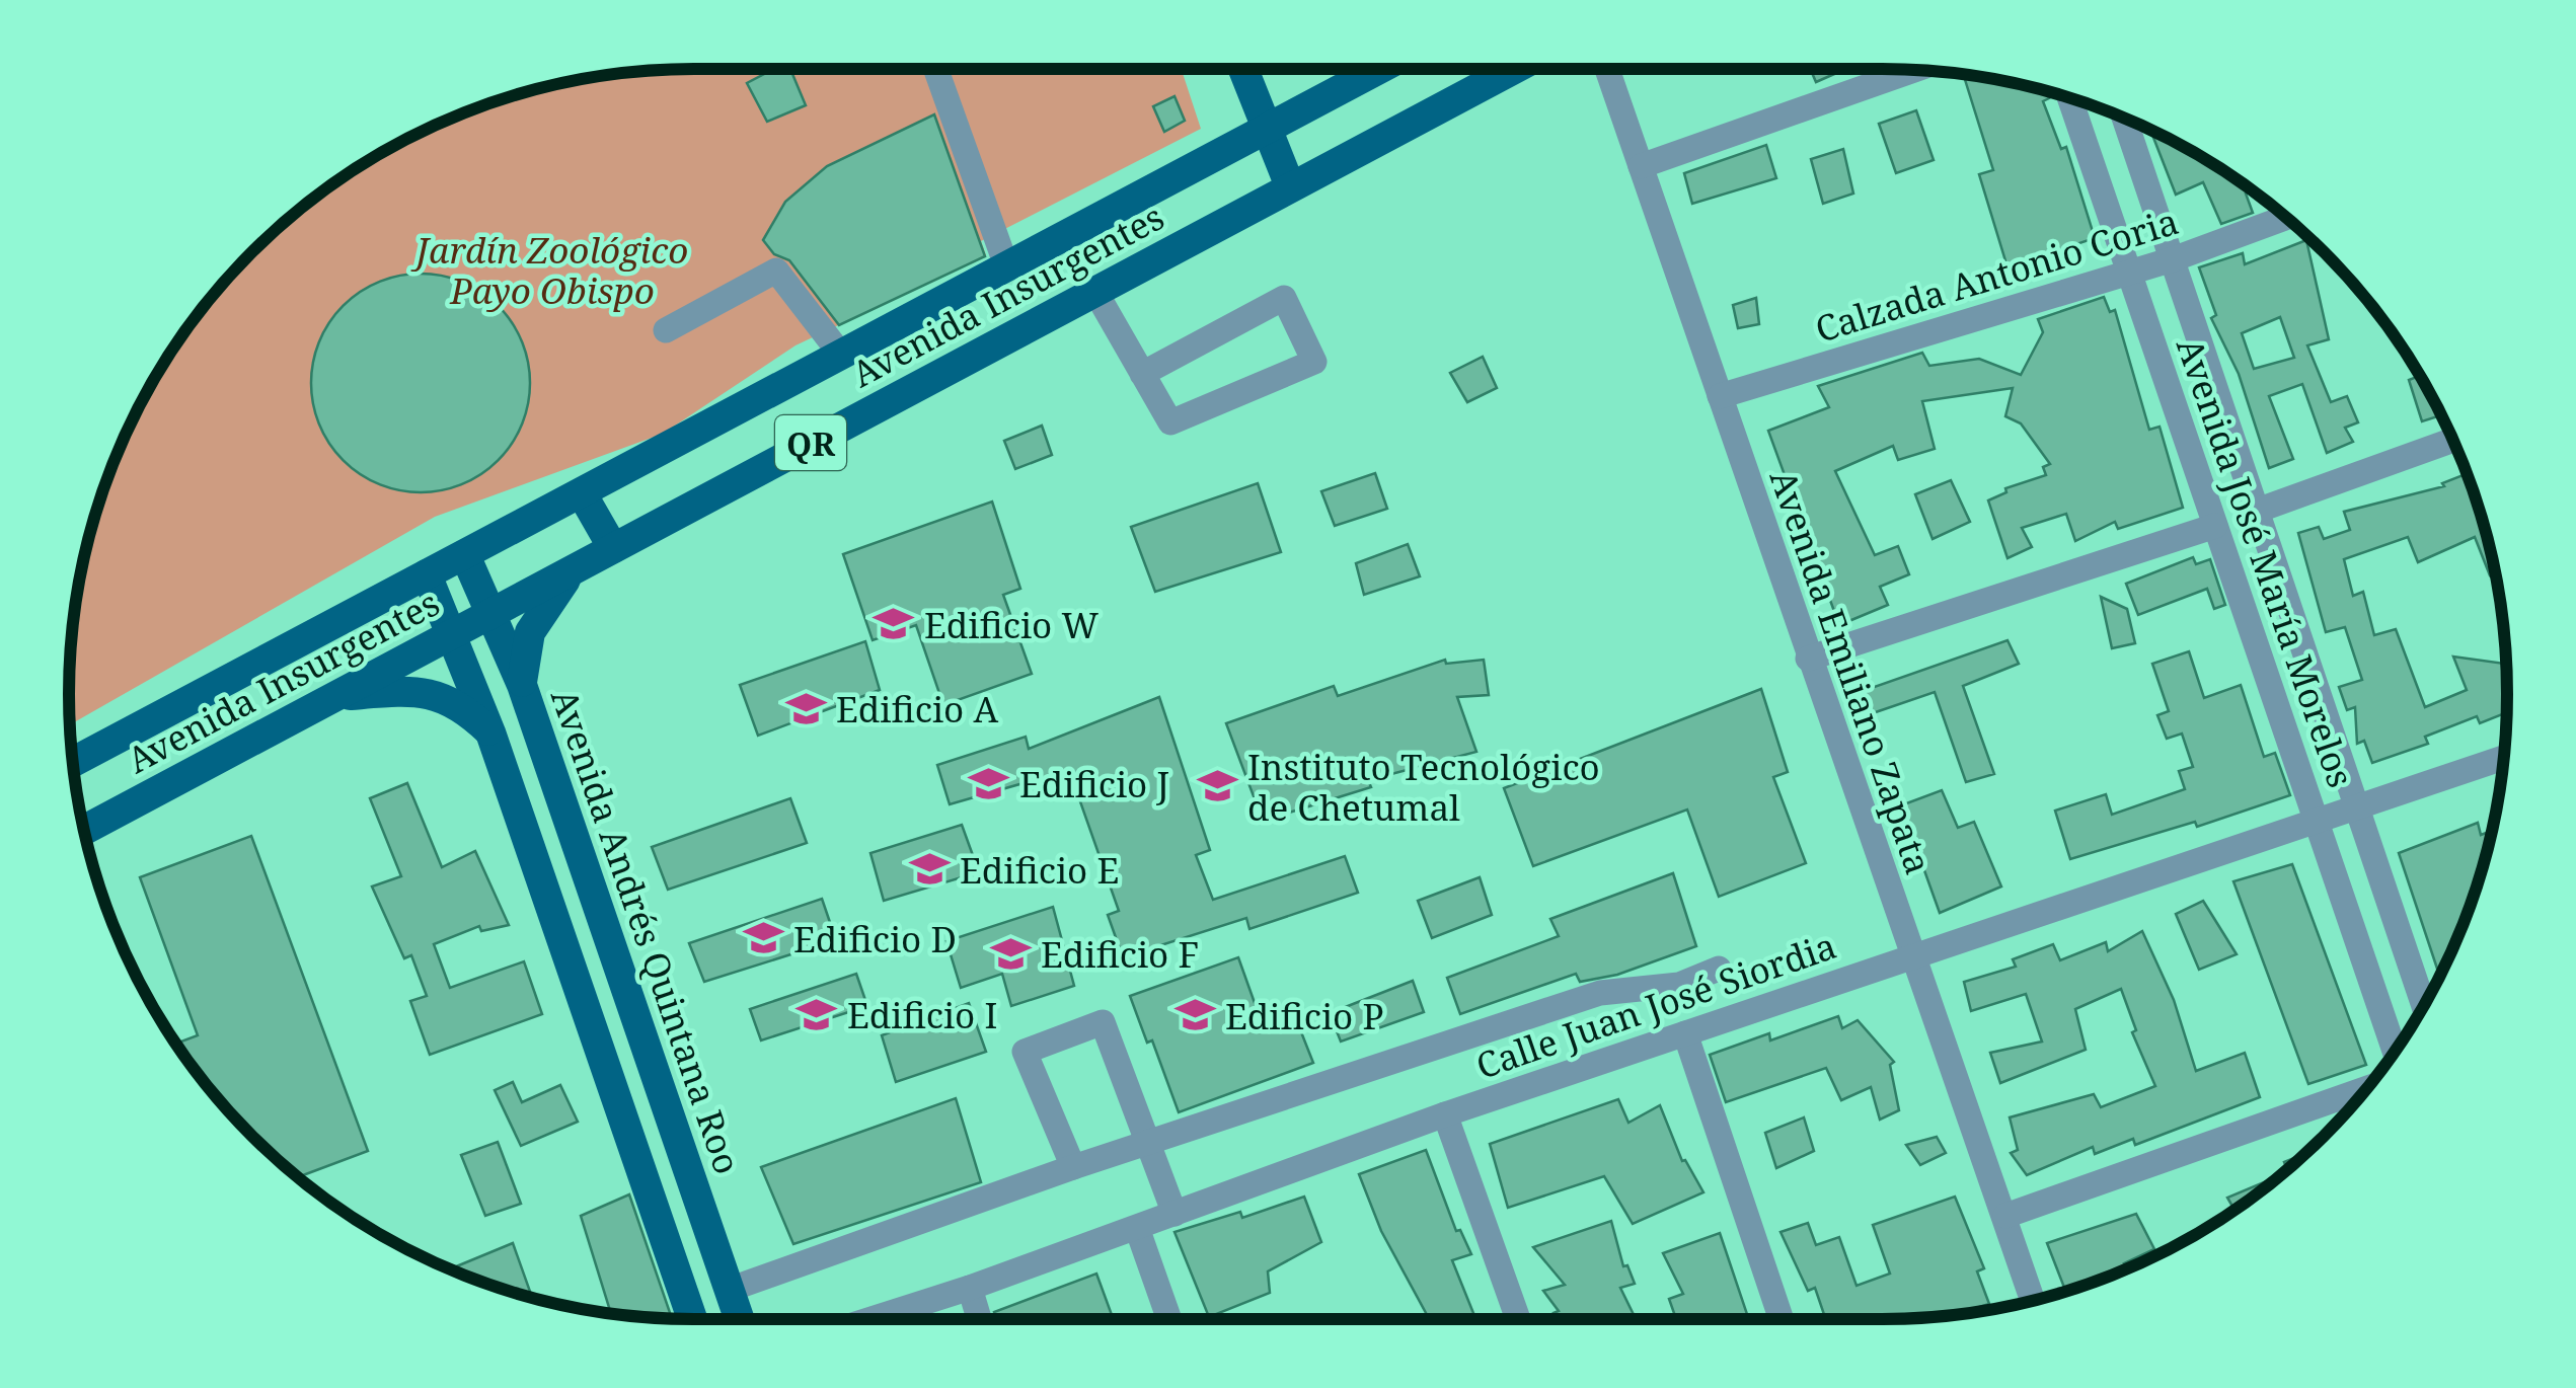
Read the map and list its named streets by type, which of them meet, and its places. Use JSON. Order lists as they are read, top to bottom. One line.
{"streets":{"main road":["Avenida Insurgentes","QR","Avenida Andrés Quintana Roo"],"street":["Calzada Antonio Coria","Avenida José María Morelos","Avenida Emiliano Zapata","Calle Juan José Siordia"]},"crossings":[["Calzada Antonio Coria","Avenida José María Morelos"],["Calzada Antonio Coria","Avenida Emiliano Zapata"],["Avenida Insurgentes","Avenida Andrés Quintana Roo"],["Avenida José María Morelos","Calle Juan José Siordia"],["Avenida Emiliano Zapata","Calle Juan José Siordia"]],"parks":["Jardín Zoológico Payo Obispo"],"places":{"school or university":["Edificio W","Edificio A","Edificio J","Instituto Tecnológico de Chetumal","Edificio E","Edificio D","Edificio F","Edificio I","Edificio P"]}}
